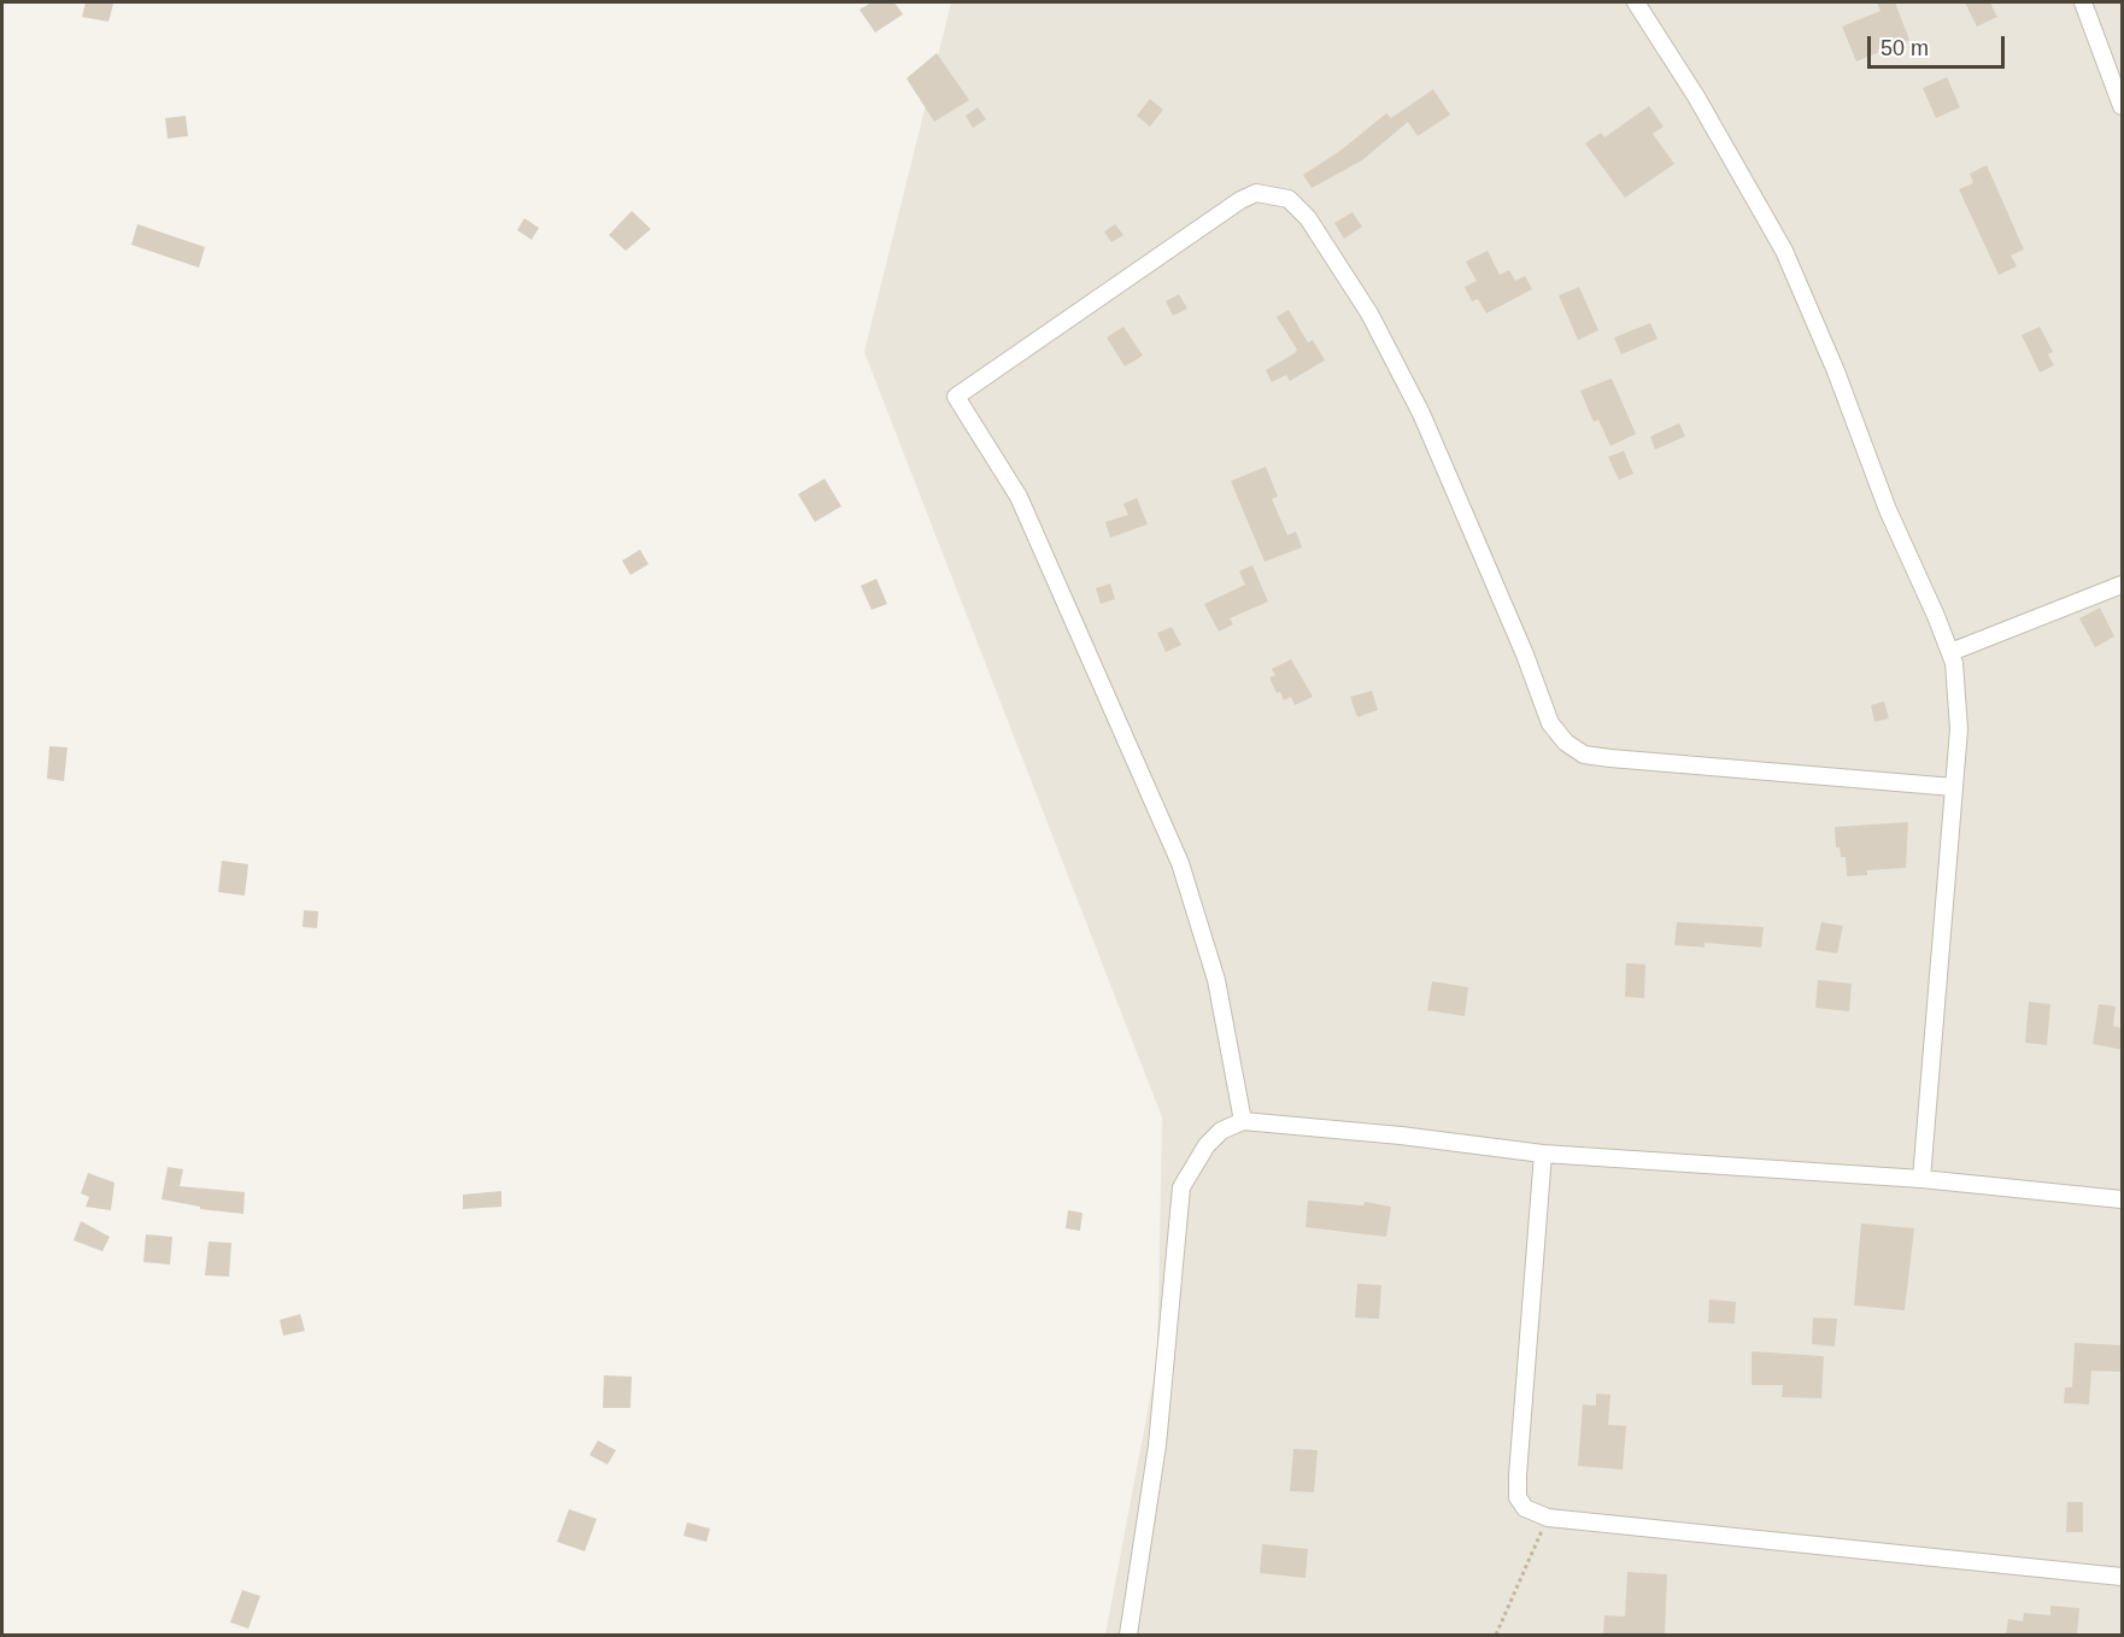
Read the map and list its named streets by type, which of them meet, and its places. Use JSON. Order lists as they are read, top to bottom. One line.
{"scale_bar":"50 m"}
